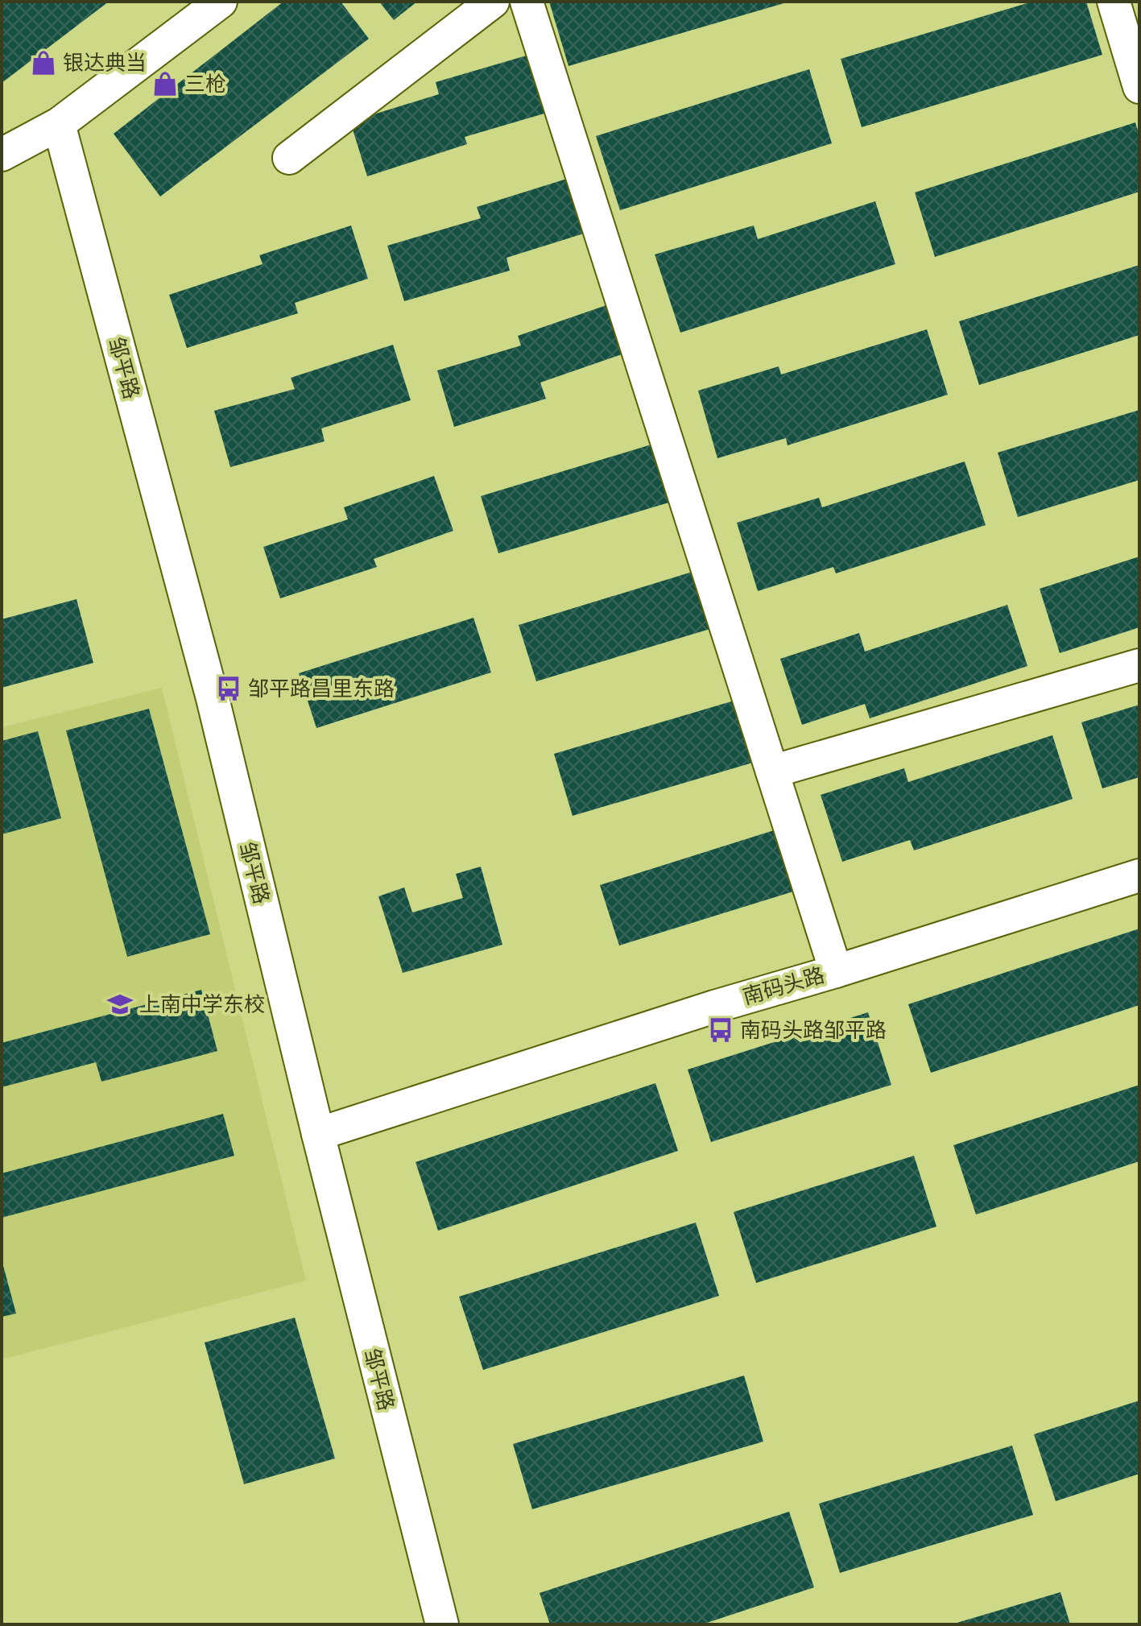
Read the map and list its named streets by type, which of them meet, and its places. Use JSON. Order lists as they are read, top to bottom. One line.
{"streets":{"street":["邹平路","南码头路"]},"crossings":[["邹平路","南码头路"]],"places":{"shop":["银达典当","三枪"],"bus stop":["邹平路昌里东路","南码头路邹平路"],"school or university":["上南中学东校"]}}
